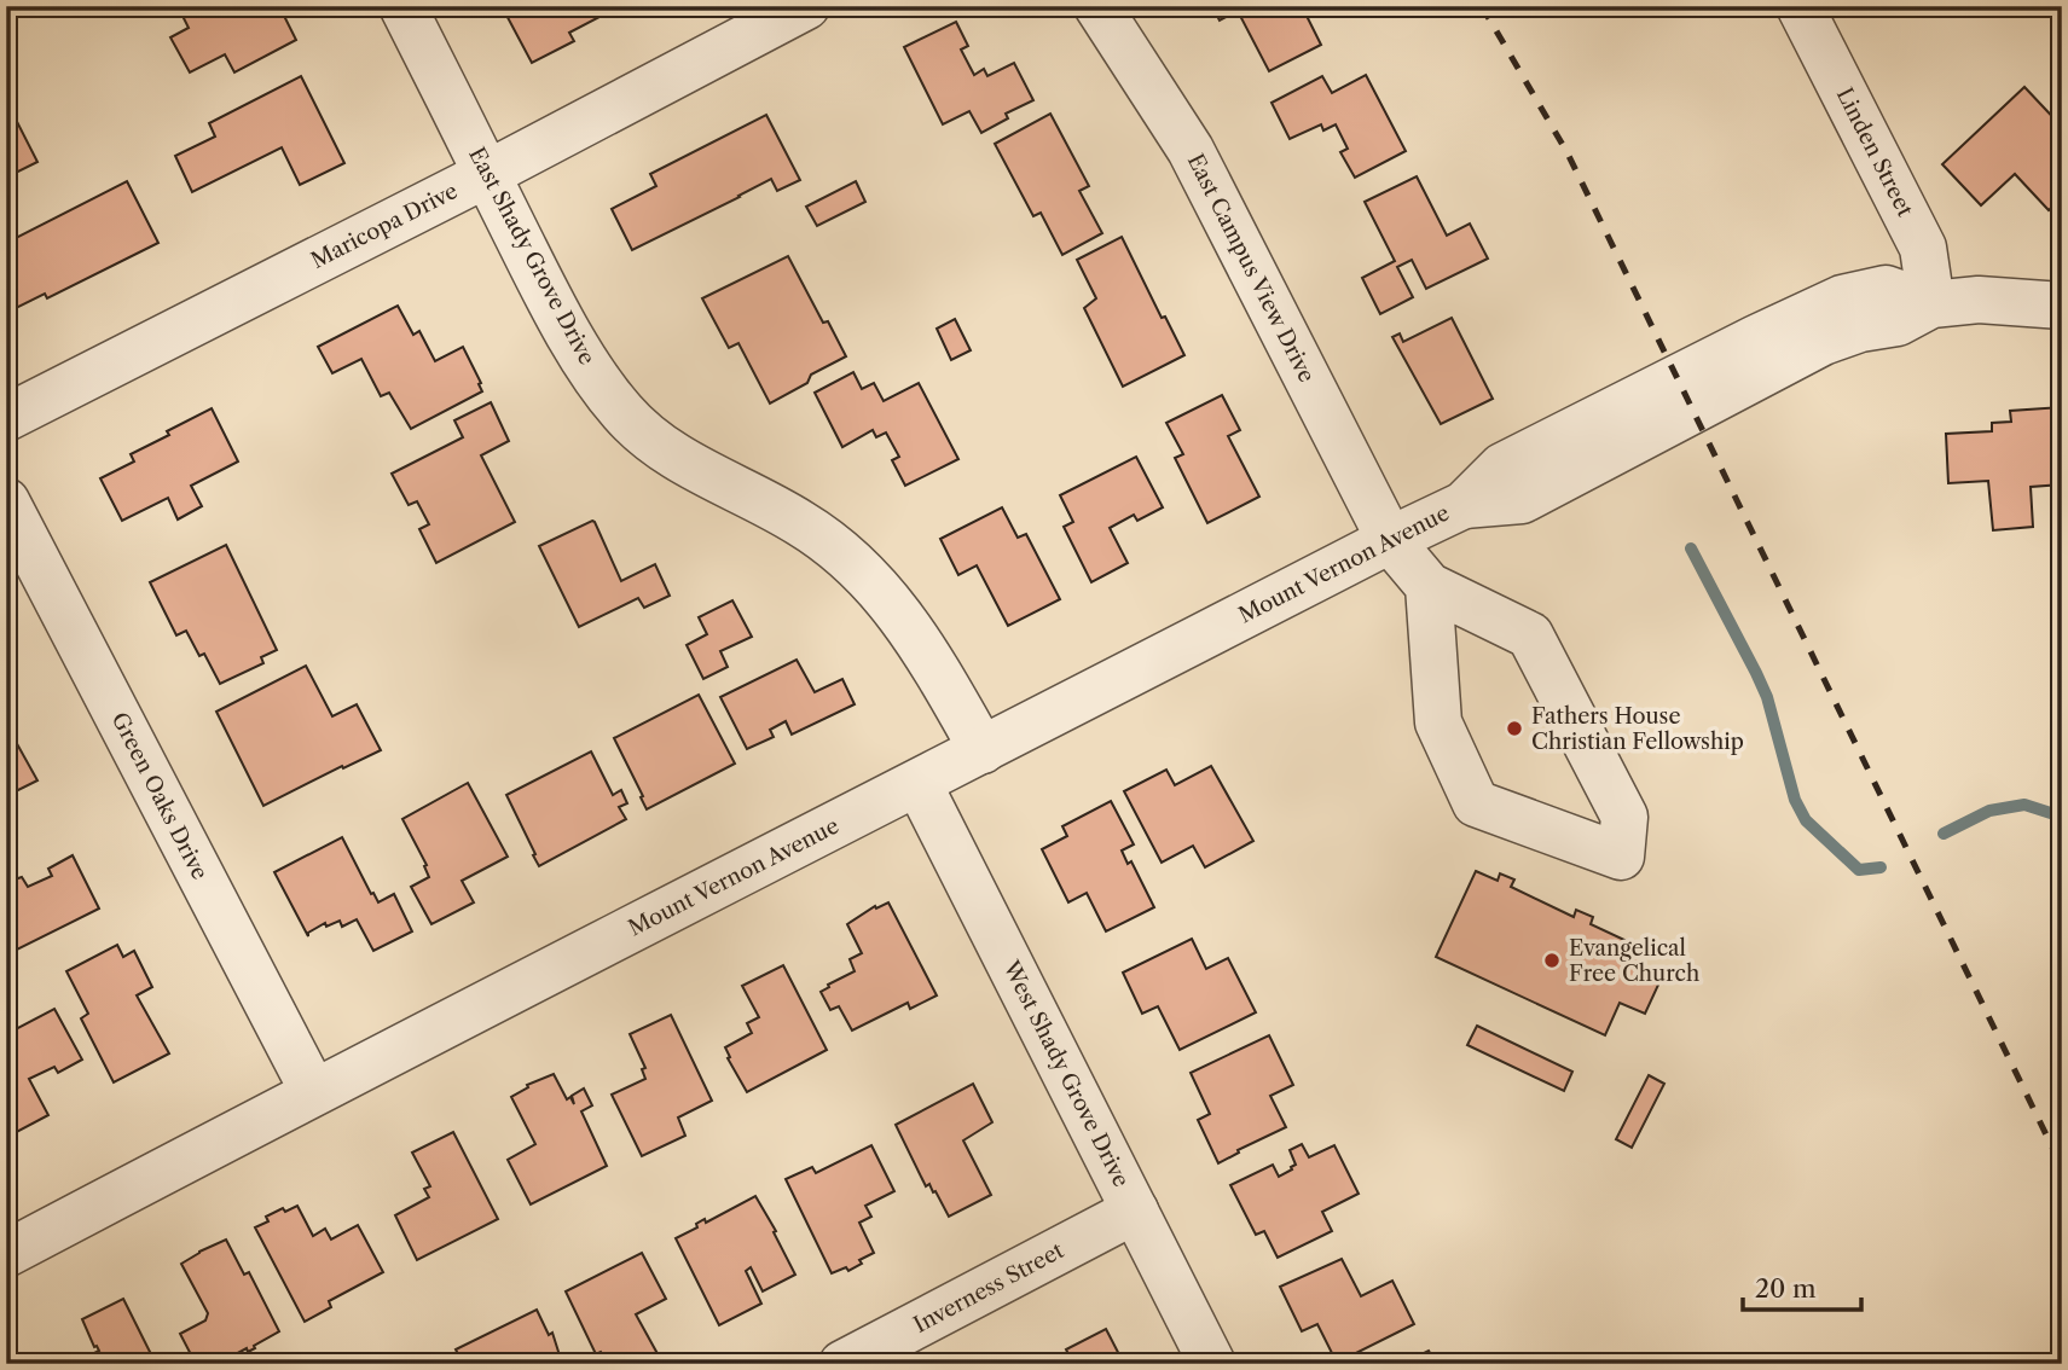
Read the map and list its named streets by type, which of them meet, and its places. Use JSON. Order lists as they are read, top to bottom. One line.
{"streets":{"street":["Linden Street","Maricopa Drive","East Shady Grove Drive","East Campus View Drive","Mount Vernon Avenue","Green Oaks Drive","West Shady Grove Drive","Inverness Street"]},"crossings":[["Linden Street","Mount Vernon Avenue"],["Maricopa Drive","East Shady Grove Drive"],["East Shady Grove Drive","Mount Vernon Avenue"],["East Campus View Drive","Mount Vernon Avenue"],["Mount Vernon Avenue","Green Oaks Drive"],["Mount Vernon Avenue","West Shady Grove Drive"],["West Shady Grove Drive","Inverness Street"]],"places":["Fathers House Christian Fellowship","Evangelical Free Church"],"scale_bar":"20 m"}
